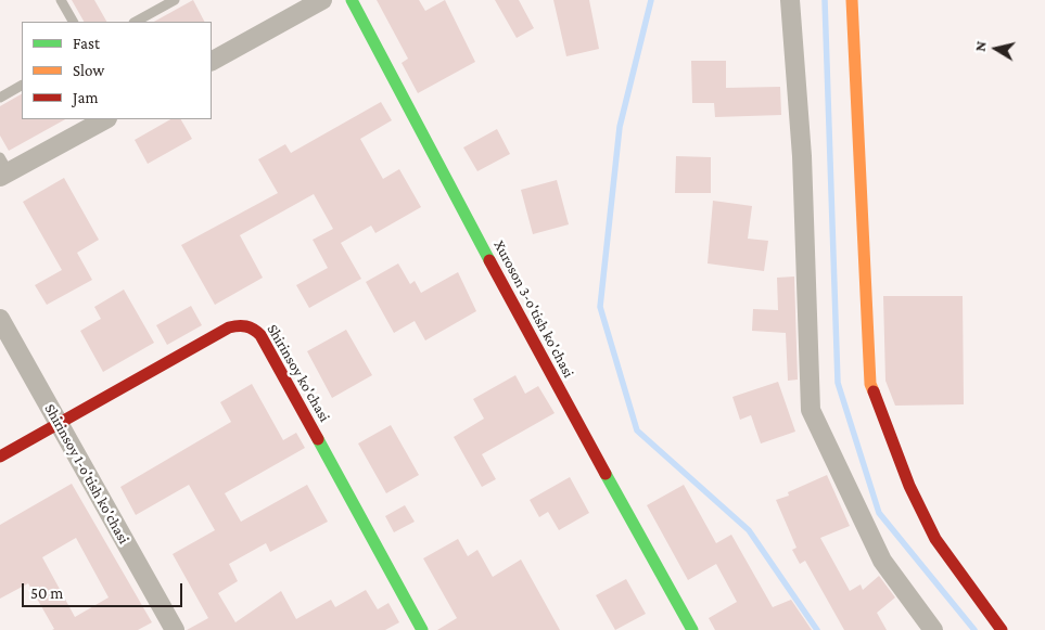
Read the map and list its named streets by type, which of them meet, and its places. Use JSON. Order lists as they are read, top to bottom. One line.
{"streets":{"street":["Xuroson 3-o'tish ko'chasi","Shirinsoy ko'chasi","Shirinsoy 1-o'tish ko'chasi"]},"crossings":[["Shirinsoy ko'chasi","Shirinsoy 1-o'tish ko'chasi"]],"legend":["Fast","Slow","Jam"],"scale_bar":"50 m","north":"left"}
